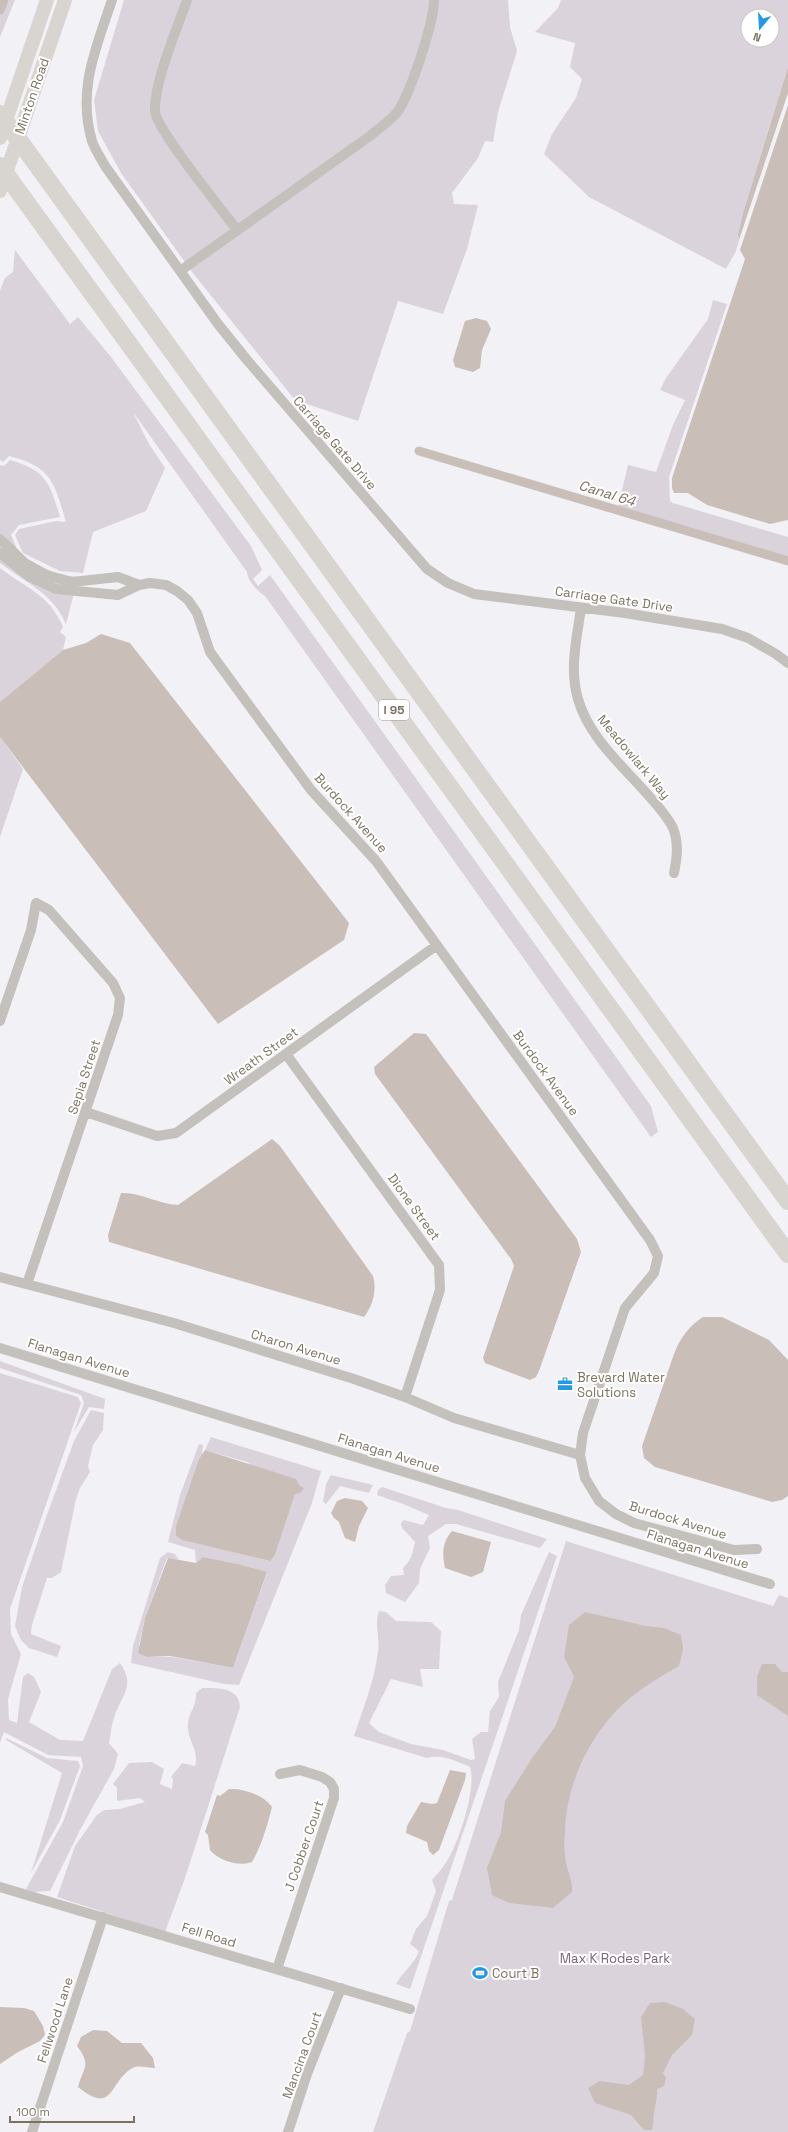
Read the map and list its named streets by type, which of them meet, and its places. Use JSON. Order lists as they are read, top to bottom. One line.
{"streets":{"highway":["I 95"],"main road":["Minton Road"],"street":["Carriage Gate Drive","Meadowlark Way","Burdock Avenue","Wreath Street","Sepia Street","Dione Street","Charon Avenue","Flanagan Avenue","J Cobber Court","Fell Road","Fellwood Lane","Mancina Court"]},"crossings":[["Carriage Gate Drive","Meadowlark Way"],["Burdock Avenue","Wreath Street"],["Burdock Avenue","Charon Avenue"],["Wreath Street","Sepia Street"],["Wreath Street","Dione Street"],["Sepia Street","Charon Avenue"],["Dione Street","Charon Avenue"],["J Cobber Court","Fell Road"],["Fell Road","Fellwood Lane"],["Fell Road","Mancina Court"]],"water":["Canal 64"],"parks":["Max K Rodes Park"],"places":{"office":["Brevard Water Solutions"],"sports":["Court B"]},"scale_bar":"100 m","north":"bottom"}
